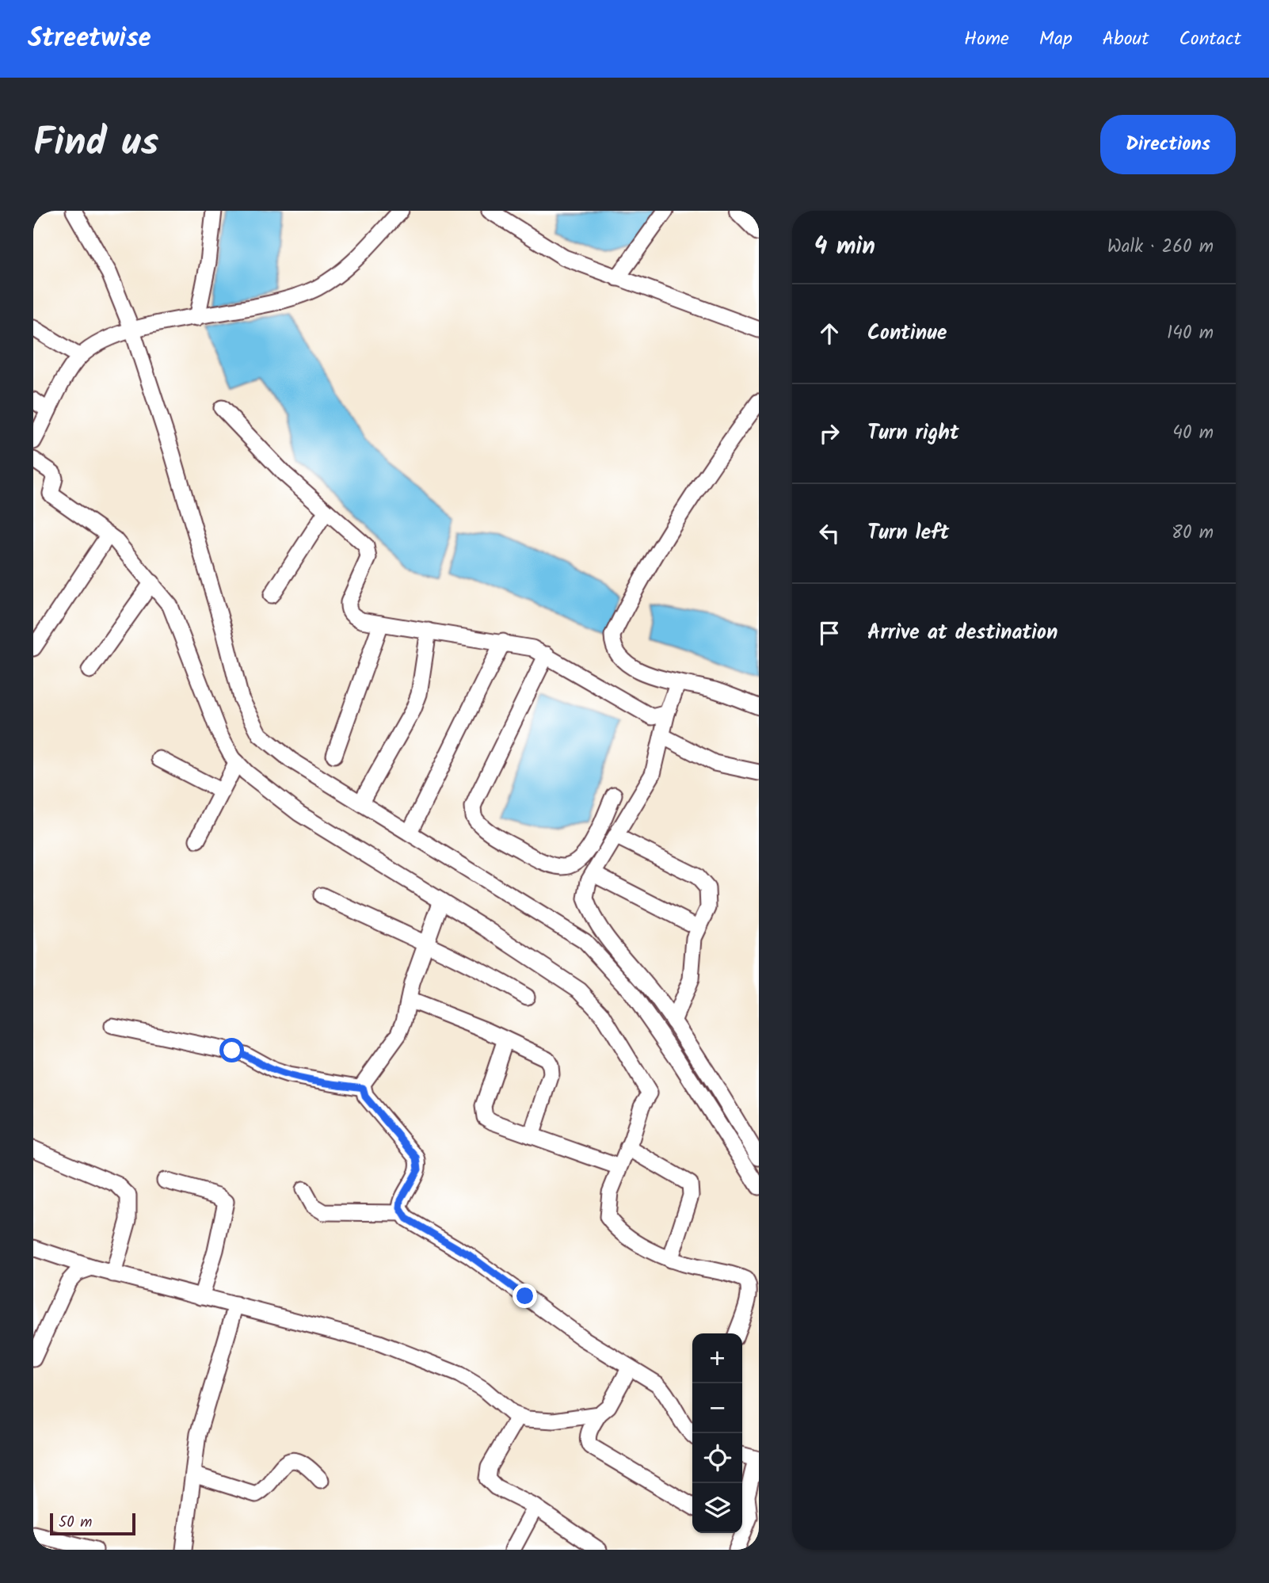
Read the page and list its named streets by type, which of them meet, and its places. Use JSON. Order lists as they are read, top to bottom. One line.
{"scale_bar":"50 m","page":{"header":"Streetwise","nav":["Home","Map","About","Contact"],"title":"Find us","buttons":"Directions","heading":["4 min","Walk · 260 m"],"list":[["Continue","140 m"],["Turn right","40 m"],["Turn left","80 m"],"Arrive at destination"],"map_buttons":["+","−"],"scale":"50 m"}}
